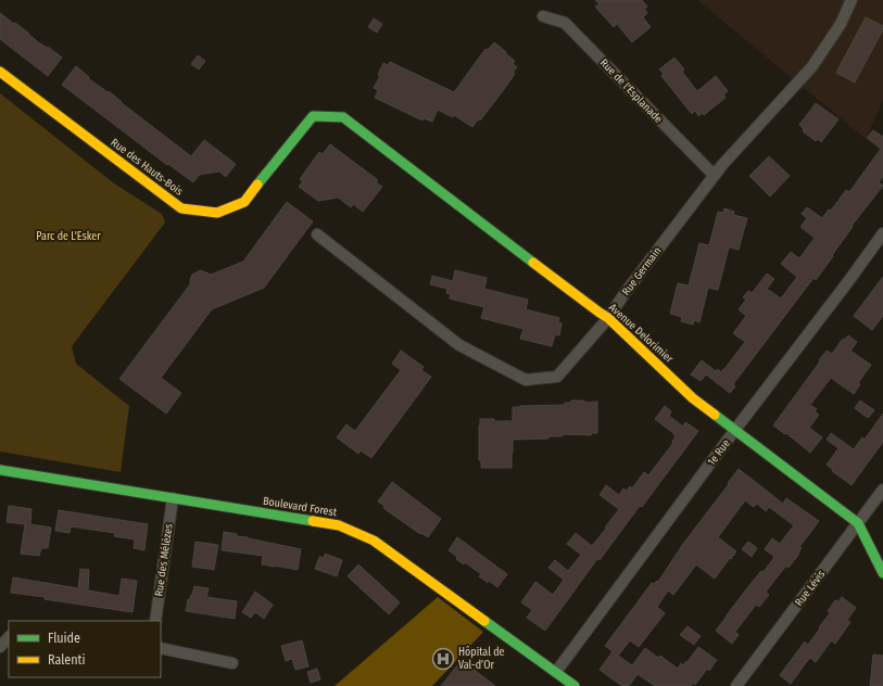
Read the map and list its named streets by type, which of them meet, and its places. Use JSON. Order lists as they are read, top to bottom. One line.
{"streets":{"street":["Rue de l'Esplanade","Rue des Hauts-Bois","Rue Germain","Avenue Delorimier","1e Rue","Boulevard Forest","Rue des Mélèzes","Rue Lévis"]},"crossings":[["Rue de l'Esplanade","Rue Germain"],["Rue des Hauts-Bois","Avenue Delorimier"],["Rue Germain","Avenue Delorimier"],["Avenue Delorimier","1e Rue"],["Avenue Delorimier","Rue Lévis"],["1e Rue","Boulevard Forest"],["Boulevard Forest","Rue des Mélèzes"]],"parks":["Parc de L'Esker"],"places":{"hospital":["Hôpital de Val-d’Or"]},"legend":["Fluide","Ralenti"]}
